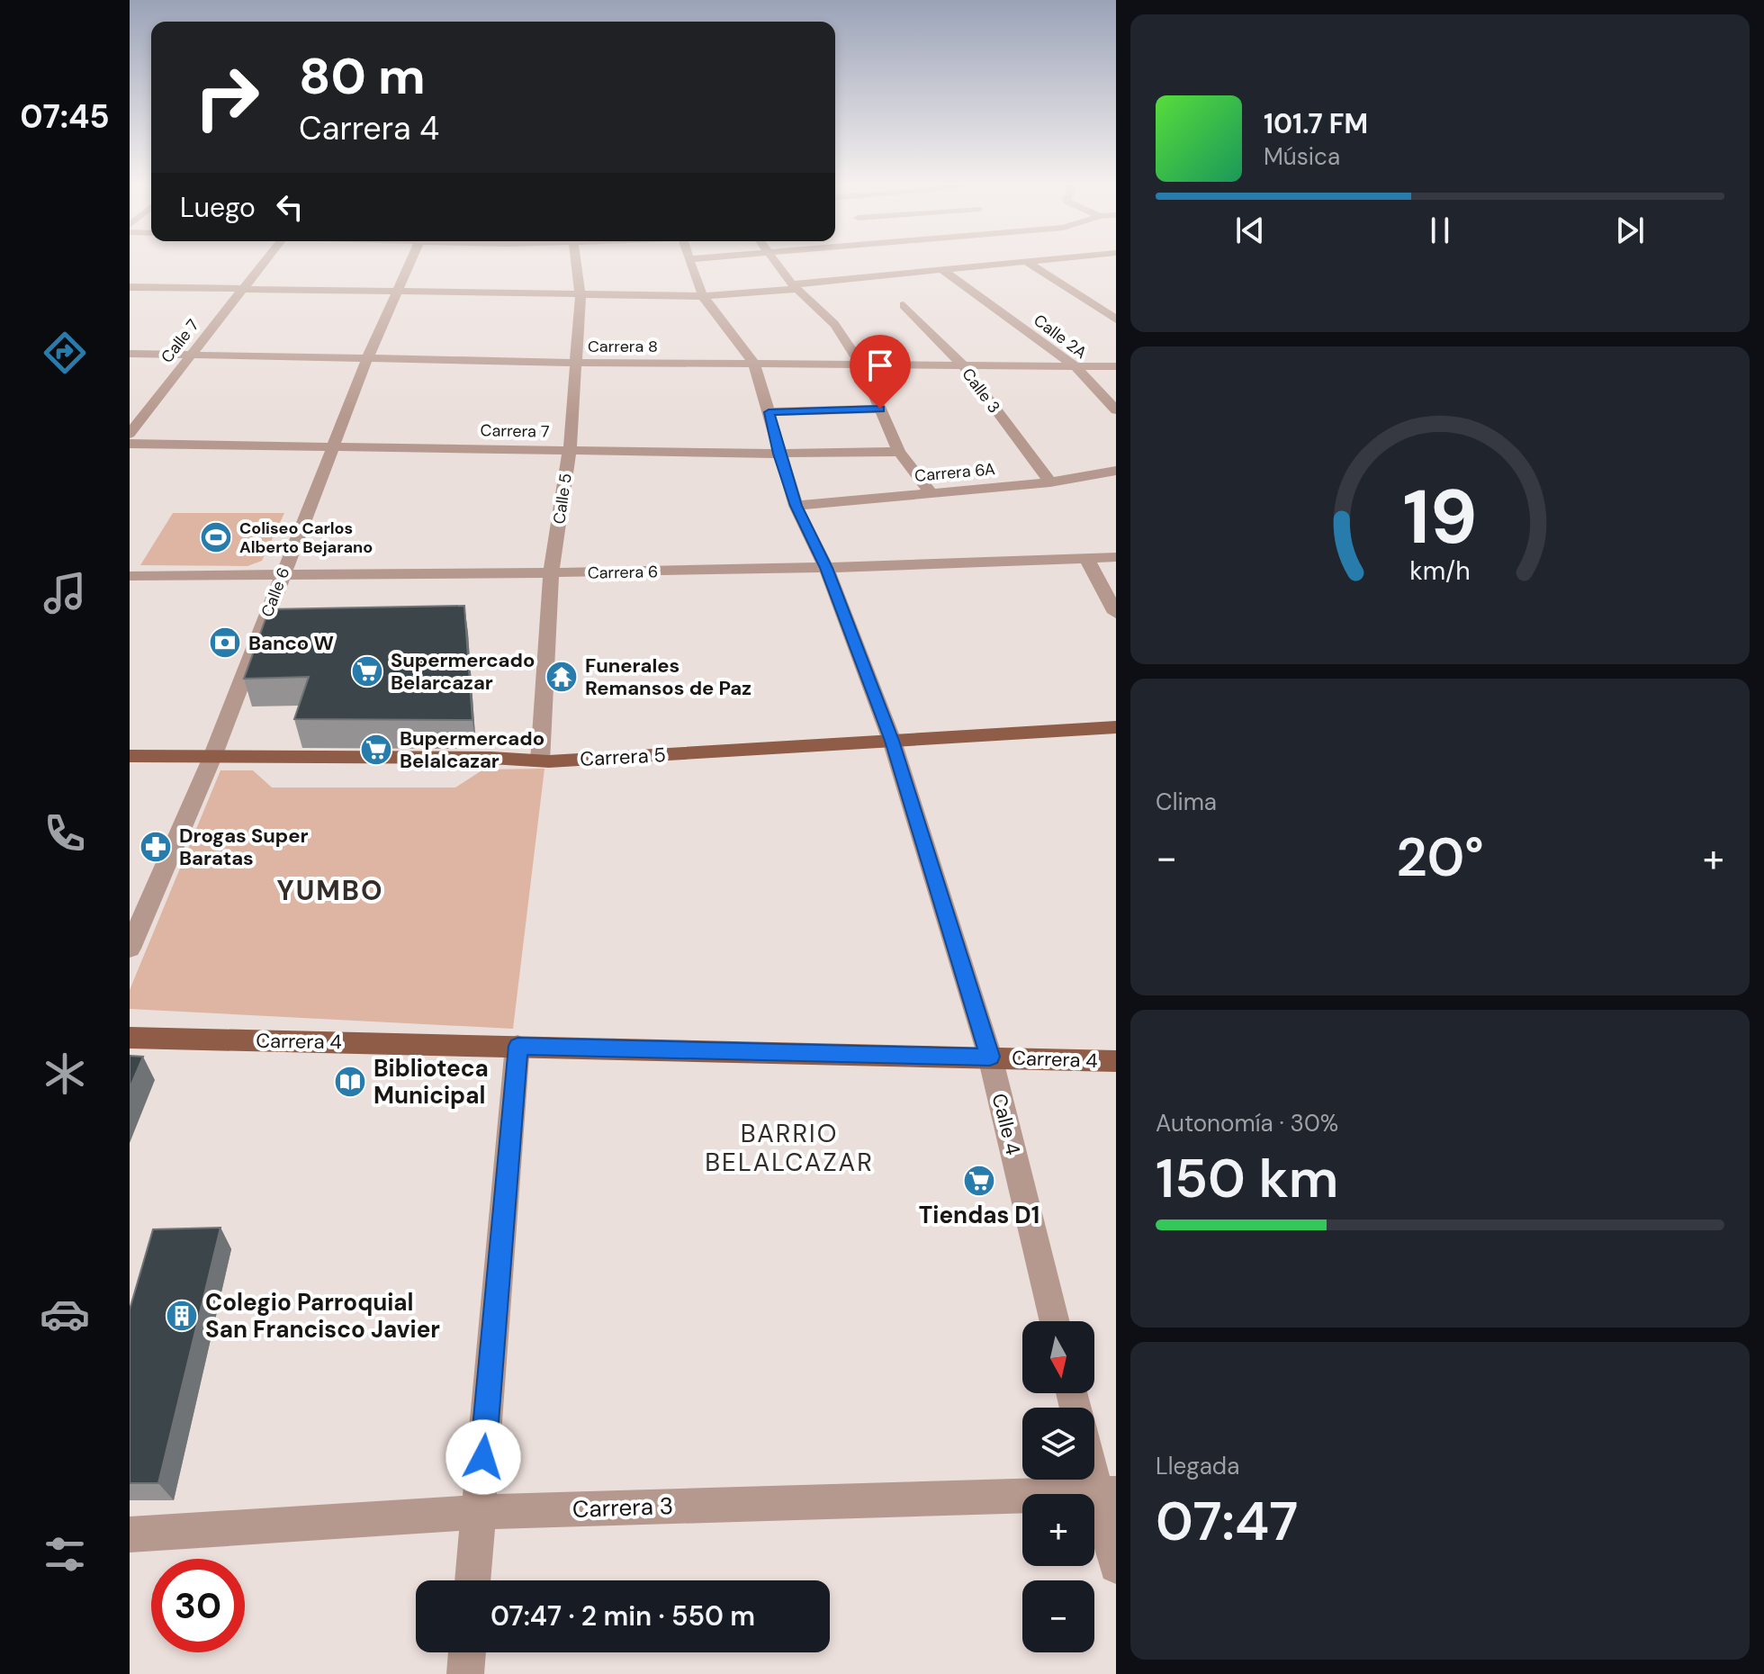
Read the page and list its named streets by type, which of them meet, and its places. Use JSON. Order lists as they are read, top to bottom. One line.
{"streets":{"main road":["Carrera 5","Carrera 4"],"street":["Calle 2A","Calle 7","Carrera 8","Calle 3","Carrera 7","Carrera 6A","Calle 5","Carrera 6","Calle 6","Calle 4","Carrera 3"]},"crossings":[["Calle 2A","Carrera 8"],["Calle 7","Carrera 8"],["Carrera 8","Calle 3"],["Carrera 8","Calle 5"],["Carrera 8","Calle 6"],["Carrera 8","Calle 4"],["Calle 3","Carrera 6A"],["Carrera 7","Calle 5"],["Carrera 7","Calle 6"],["Carrera 7","Calle 4"],["Carrera 6A","Calle 4"],["Calle 5","Carrera 6"],["Calle 5","Carrera 5"],["Carrera 6","Calle 6"],["Carrera 6","Calle 4"],["Calle 6","Carrera 5"],["Carrera 5","Calle 4"],["Carrera 4","Calle 4"]],"districts":["YUMBO","BARRIO BELALCAZAR"],"places":{"sports":["Coliseo Carlos Alberto Bejarano"],"bank":["Banco W"],"supermarket":["Supermercado Belarcazar","Bupermercado Belalcazar","Tiendas D1"],"temple":["Funerales Remansos de Paz"],"pharmacy":["Drogas Super Baratas"],"library":["Biblioteca Municipal"],"building":["Colegio Parroquial San Francisco Javier"]},"north":"bottom","page":{"tabs":"07:45","turn":["80 m","Carrera 4"],"song":["101.7 FM","Música"],"then":"Luego","tile":["Clima",["Autonomía · 30%","150 km"],["Llegada","07:47"]],"heat":["−","20°","+"],"map_buttons":["+","−"],"limit":"30","trip":"07:47 · 2 min · 550 m","gauge":["19","km/h"]}}
